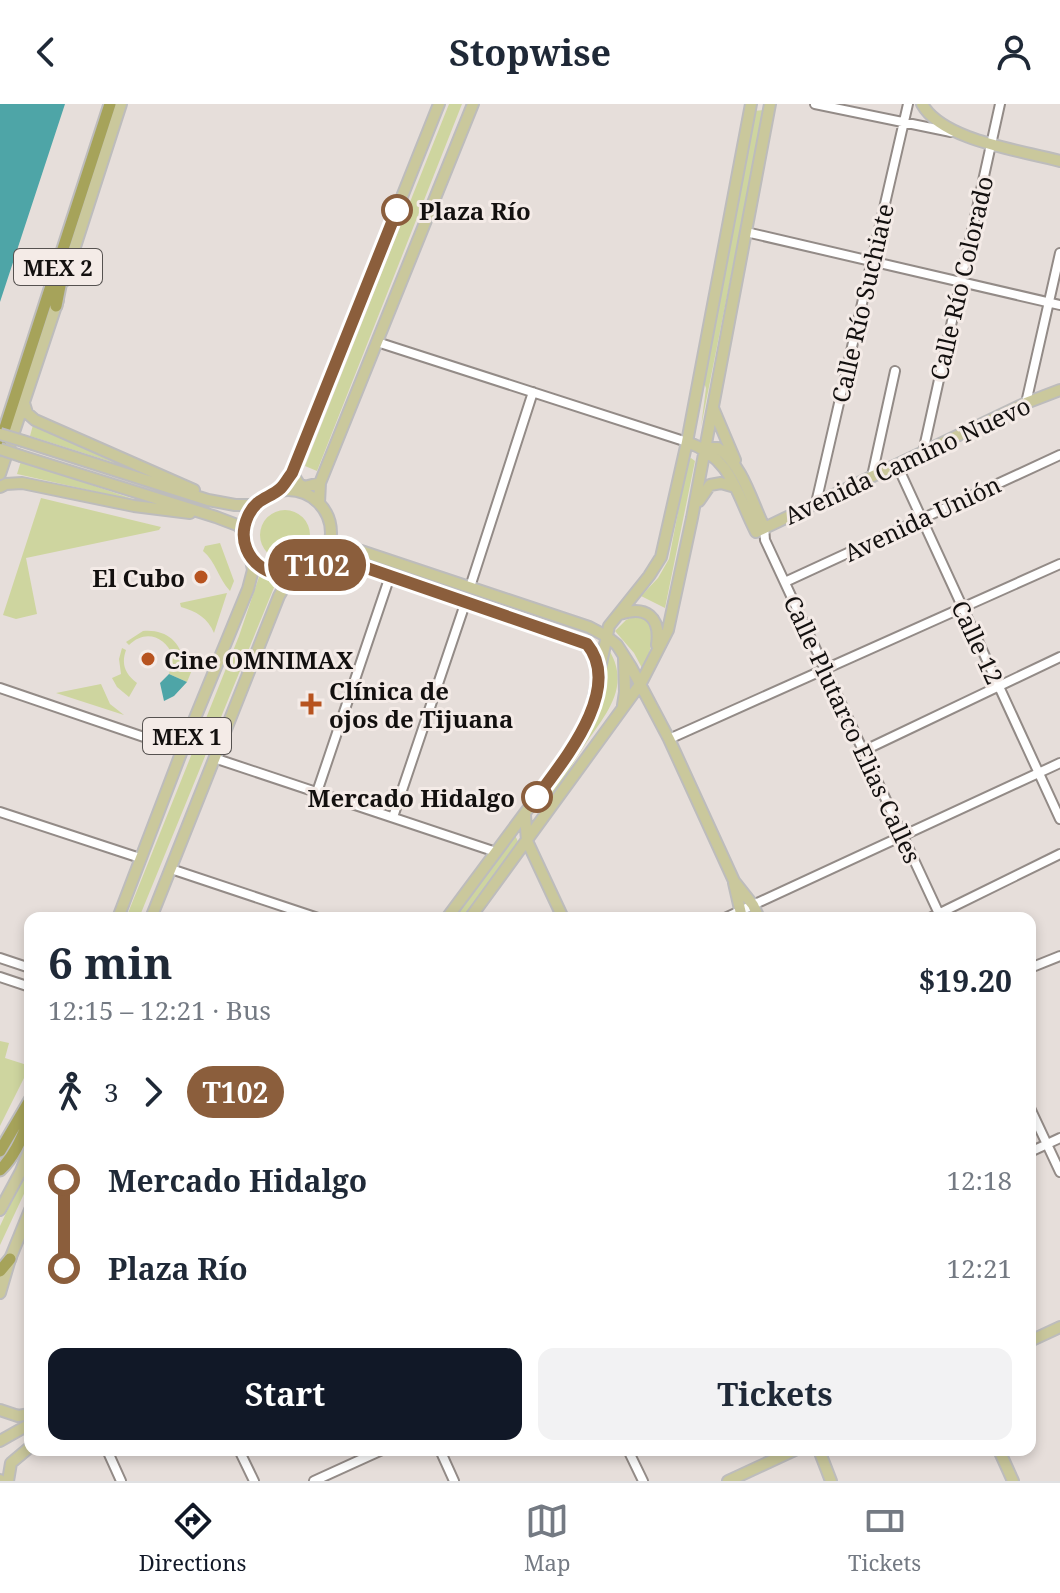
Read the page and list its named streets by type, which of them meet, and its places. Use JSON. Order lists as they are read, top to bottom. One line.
{"streets":{"highway":["MEX 2"],"main road":["Avenida Camino Nuevo","Calle Plutarco Elias Calles","MEX 1"],"street":["Calle Río Colorado","Calle Río Suchiate","Avenida Unión","Calle 12"]},"crossings":[["Calle Río Colorado","Avenida Camino Nuevo"],["Calle Río Suchiate","Avenida Camino Nuevo"],["Avenida Camino Nuevo","Calle 12"],["Avenida Camino Nuevo","Calle Plutarco Elias Calles"],["Avenida Unión","Calle 12"],["Avenida Unión","Calle Plutarco Elias Calles"]],"places":{"other":["Plaza Río","El Cubo","Cine OMNIMAX","Mercado Hidalgo"],"health":["Clínica de ojos de Tijuana"]},"lines":["bus line T102"],"page":{"header":"Stopwise","on_map":"T102","heading":["6 min","12:15 – 12:21 · Bus","$19.20"],"legs":["3","T102"],"list":[{"name":"Mercado Hidalgo","value":"12:18"},{"name":"Plaza Río","value":"12:21"}],"buttons":["Start","Tickets"],"tabs":["Directions","Map","Tickets"]}}
